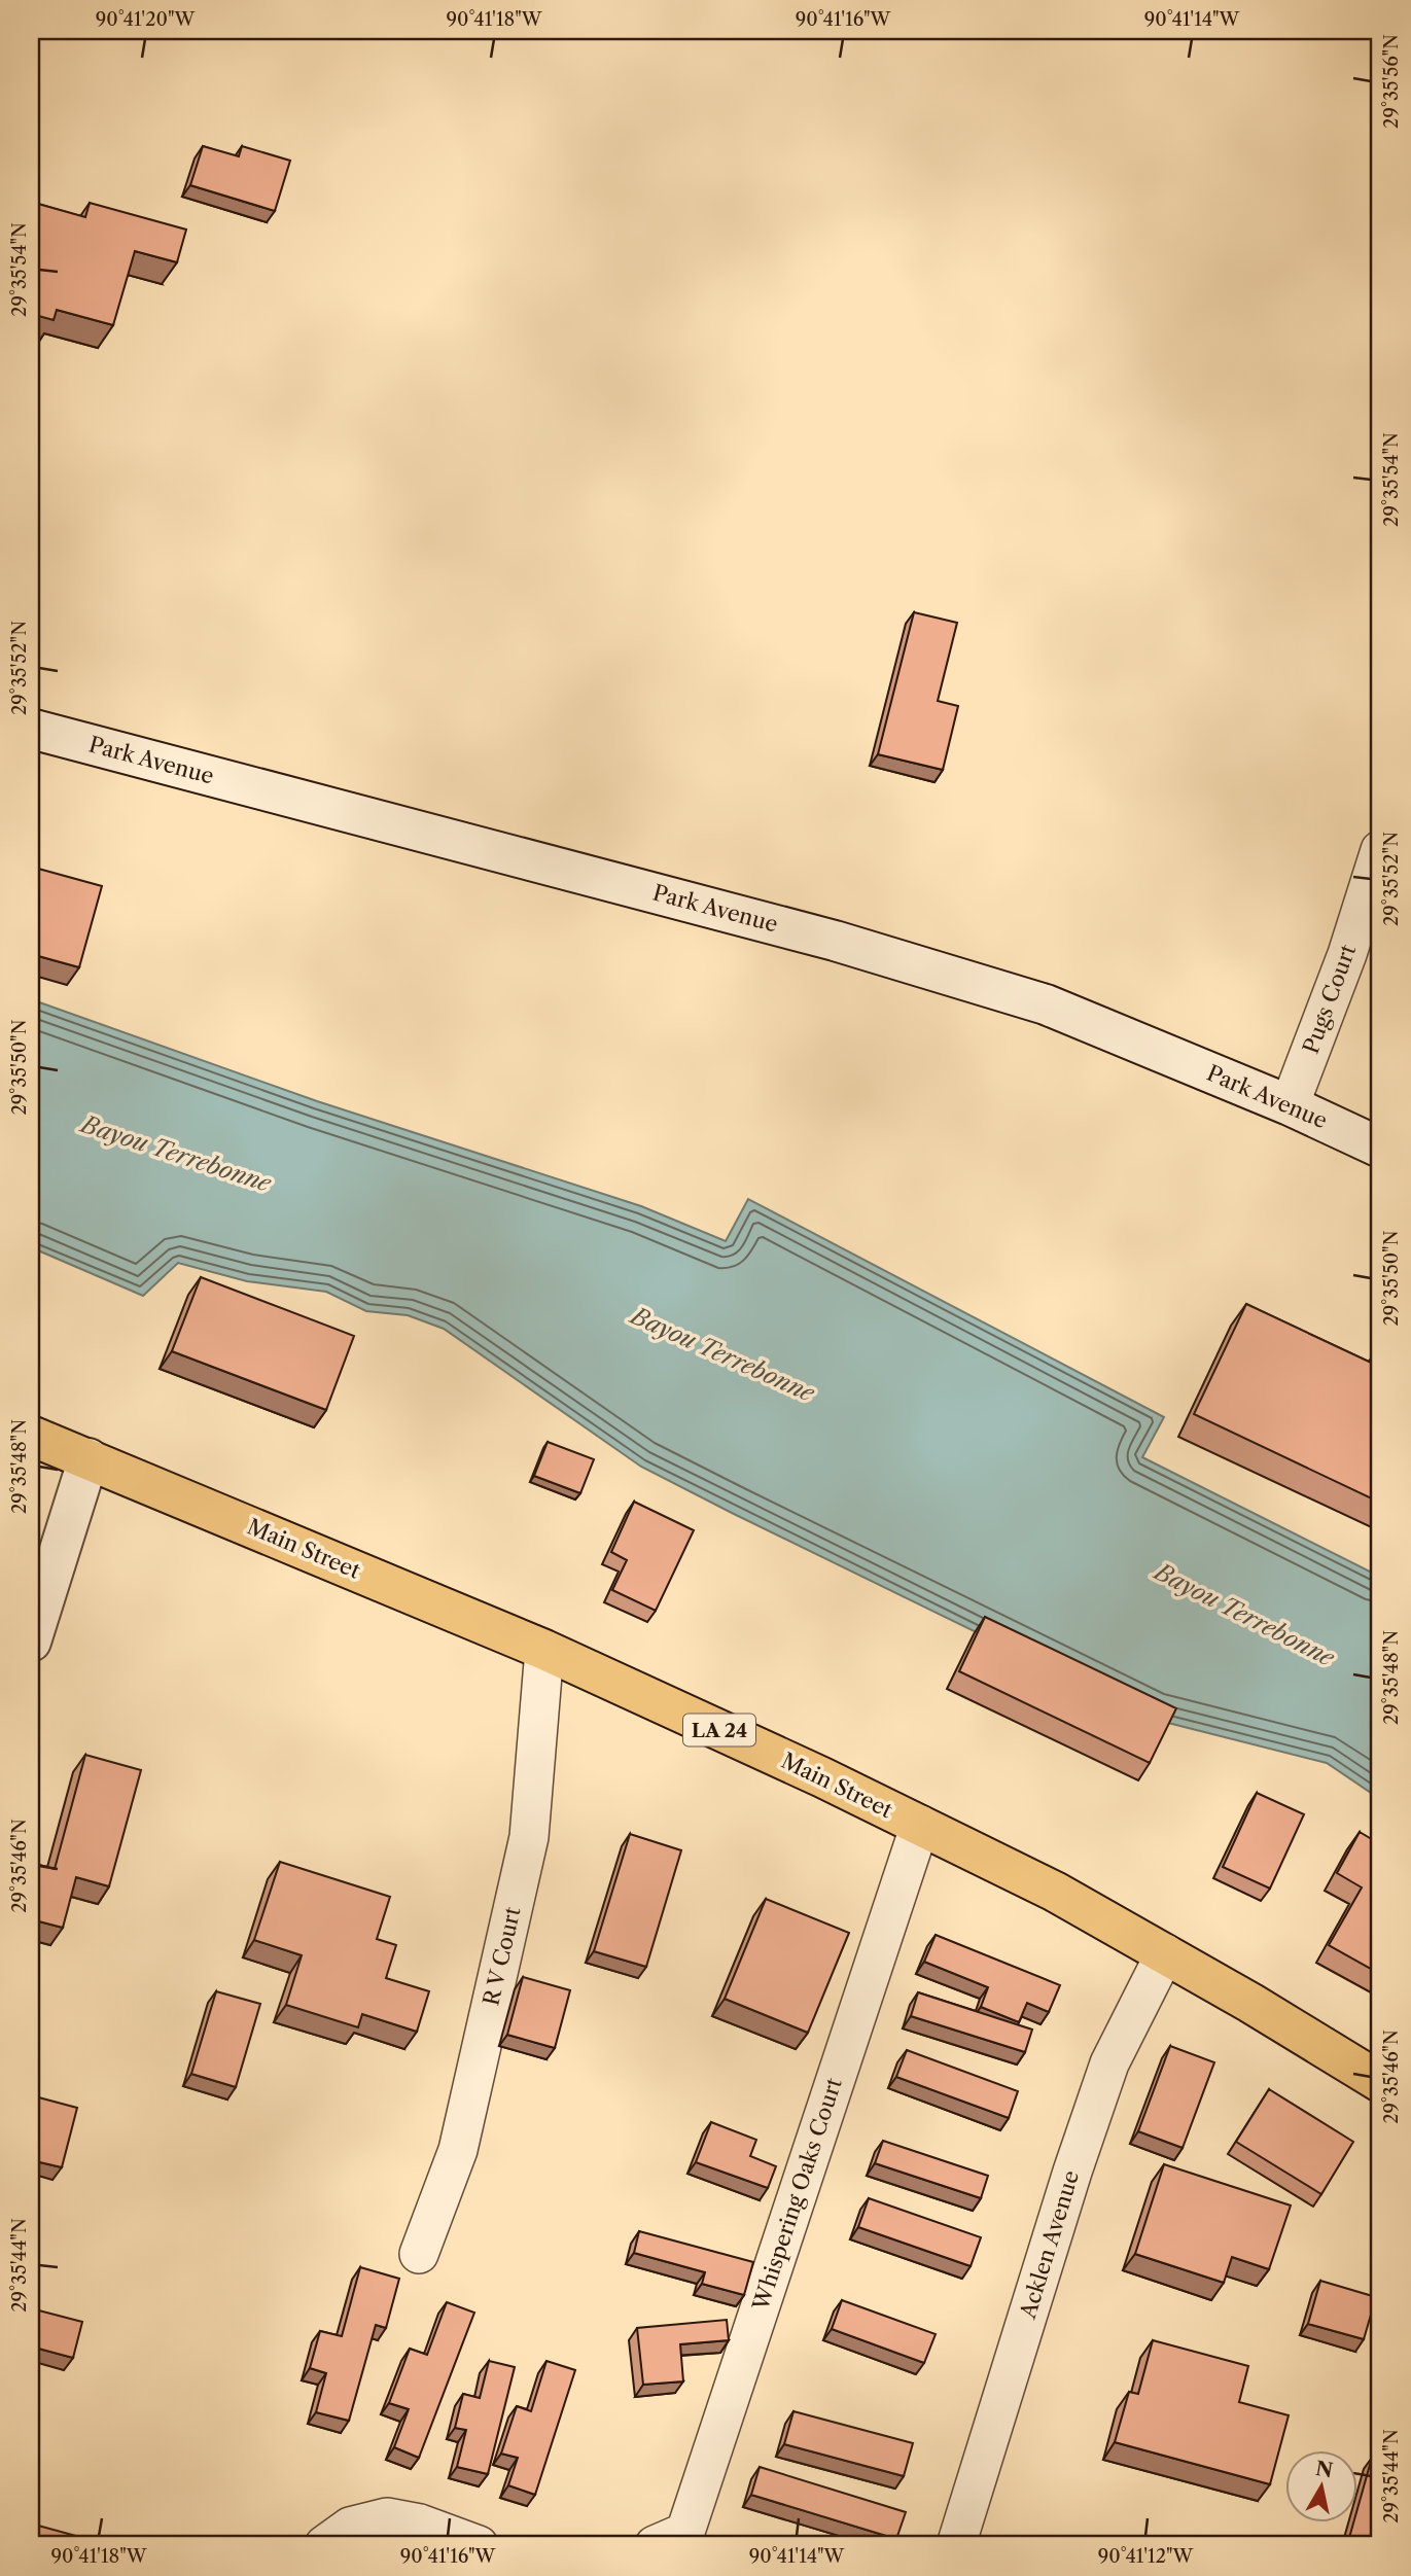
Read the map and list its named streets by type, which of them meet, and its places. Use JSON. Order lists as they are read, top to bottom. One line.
{"streets":{"main road":["Park Avenue","Main Street","LA 24"],"street":["Pugs Court","R V Court","Whispering Oaks Court","Acklen Avenue"]},"crossings":[["Park Avenue","Pugs Court"],["Main Street","R V Court"],["Main Street","Whispering Oaks Court"],["Main Street","Acklen Avenue"]],"water":["Bayou Terrebonne"],"north":"top","coordinates":["90°41'20\"W","90°41'18\"W","90°41'16\"W","90°41'14\"W","29°35'56\"N","29°35'54\"N","29°35'52\"N","29°35'50\"N","29°35'48\"N","29°35'46\"N","29°35'44\"N","90°41'12\"W"]}
